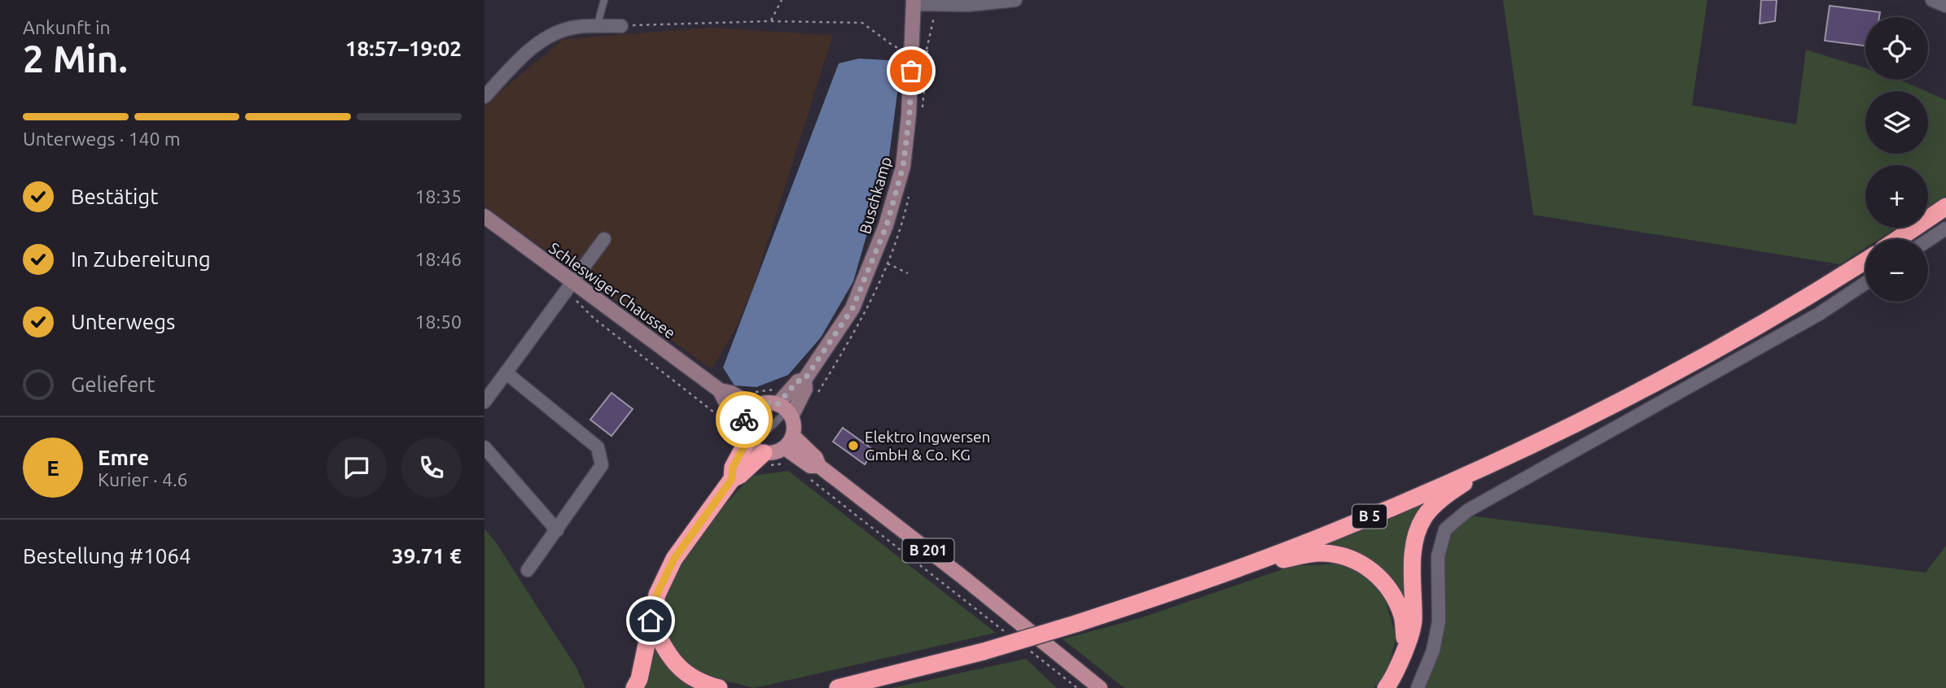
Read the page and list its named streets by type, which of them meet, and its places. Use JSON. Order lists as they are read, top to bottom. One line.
{"streets":{"highway":["B 5"],"main road":["B 201"],"street":["Buschkamp","Schleswiger Chaussee"]},"places":["Elektro Ingwersen GmbH & Co. KG"],"page":{"heading":["2 Min.","Ankunft in","18:57–19:02"],"panel":["Emre","Kurier · 4.6","Bestellung #1064","39.71 €"],"map_buttons":["+","−"],"bar":"Unterwegs · 140 m","list":[["Bestätigt","18:35"],["In Zubereitung","18:46"],["Unterwegs","18:50"],"Geliefert"],"round":"E"}}
